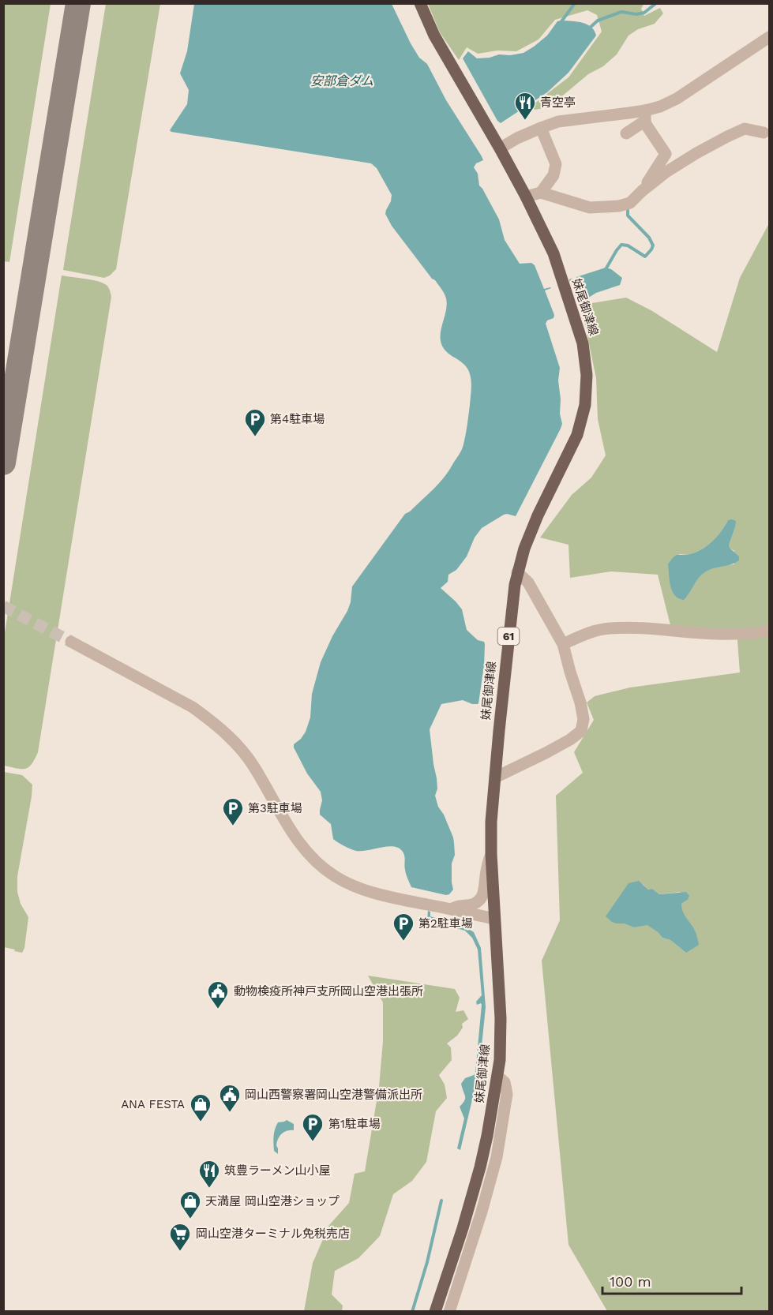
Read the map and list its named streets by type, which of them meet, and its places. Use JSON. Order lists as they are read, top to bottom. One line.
{"streets":{"main road":["妹尾御津線","61"]},"water":["安部倉ダム"],"places":{"restaurant":["青空亭","筑豊ラーメン山小屋"],"parking":["第4駐車場","第3駐車場","第2駐車場","第1駐車場"],"public building":["動物検疫所神戸支所岡山空港出張所","岡山西警察署岡山空港警備派出所"],"shop":["ANA FESTA","天満屋 岡山空港ショップ"],"supermarket":["岡山空港ターミナル免税売店"]},"scale_bar":"100 m"}
